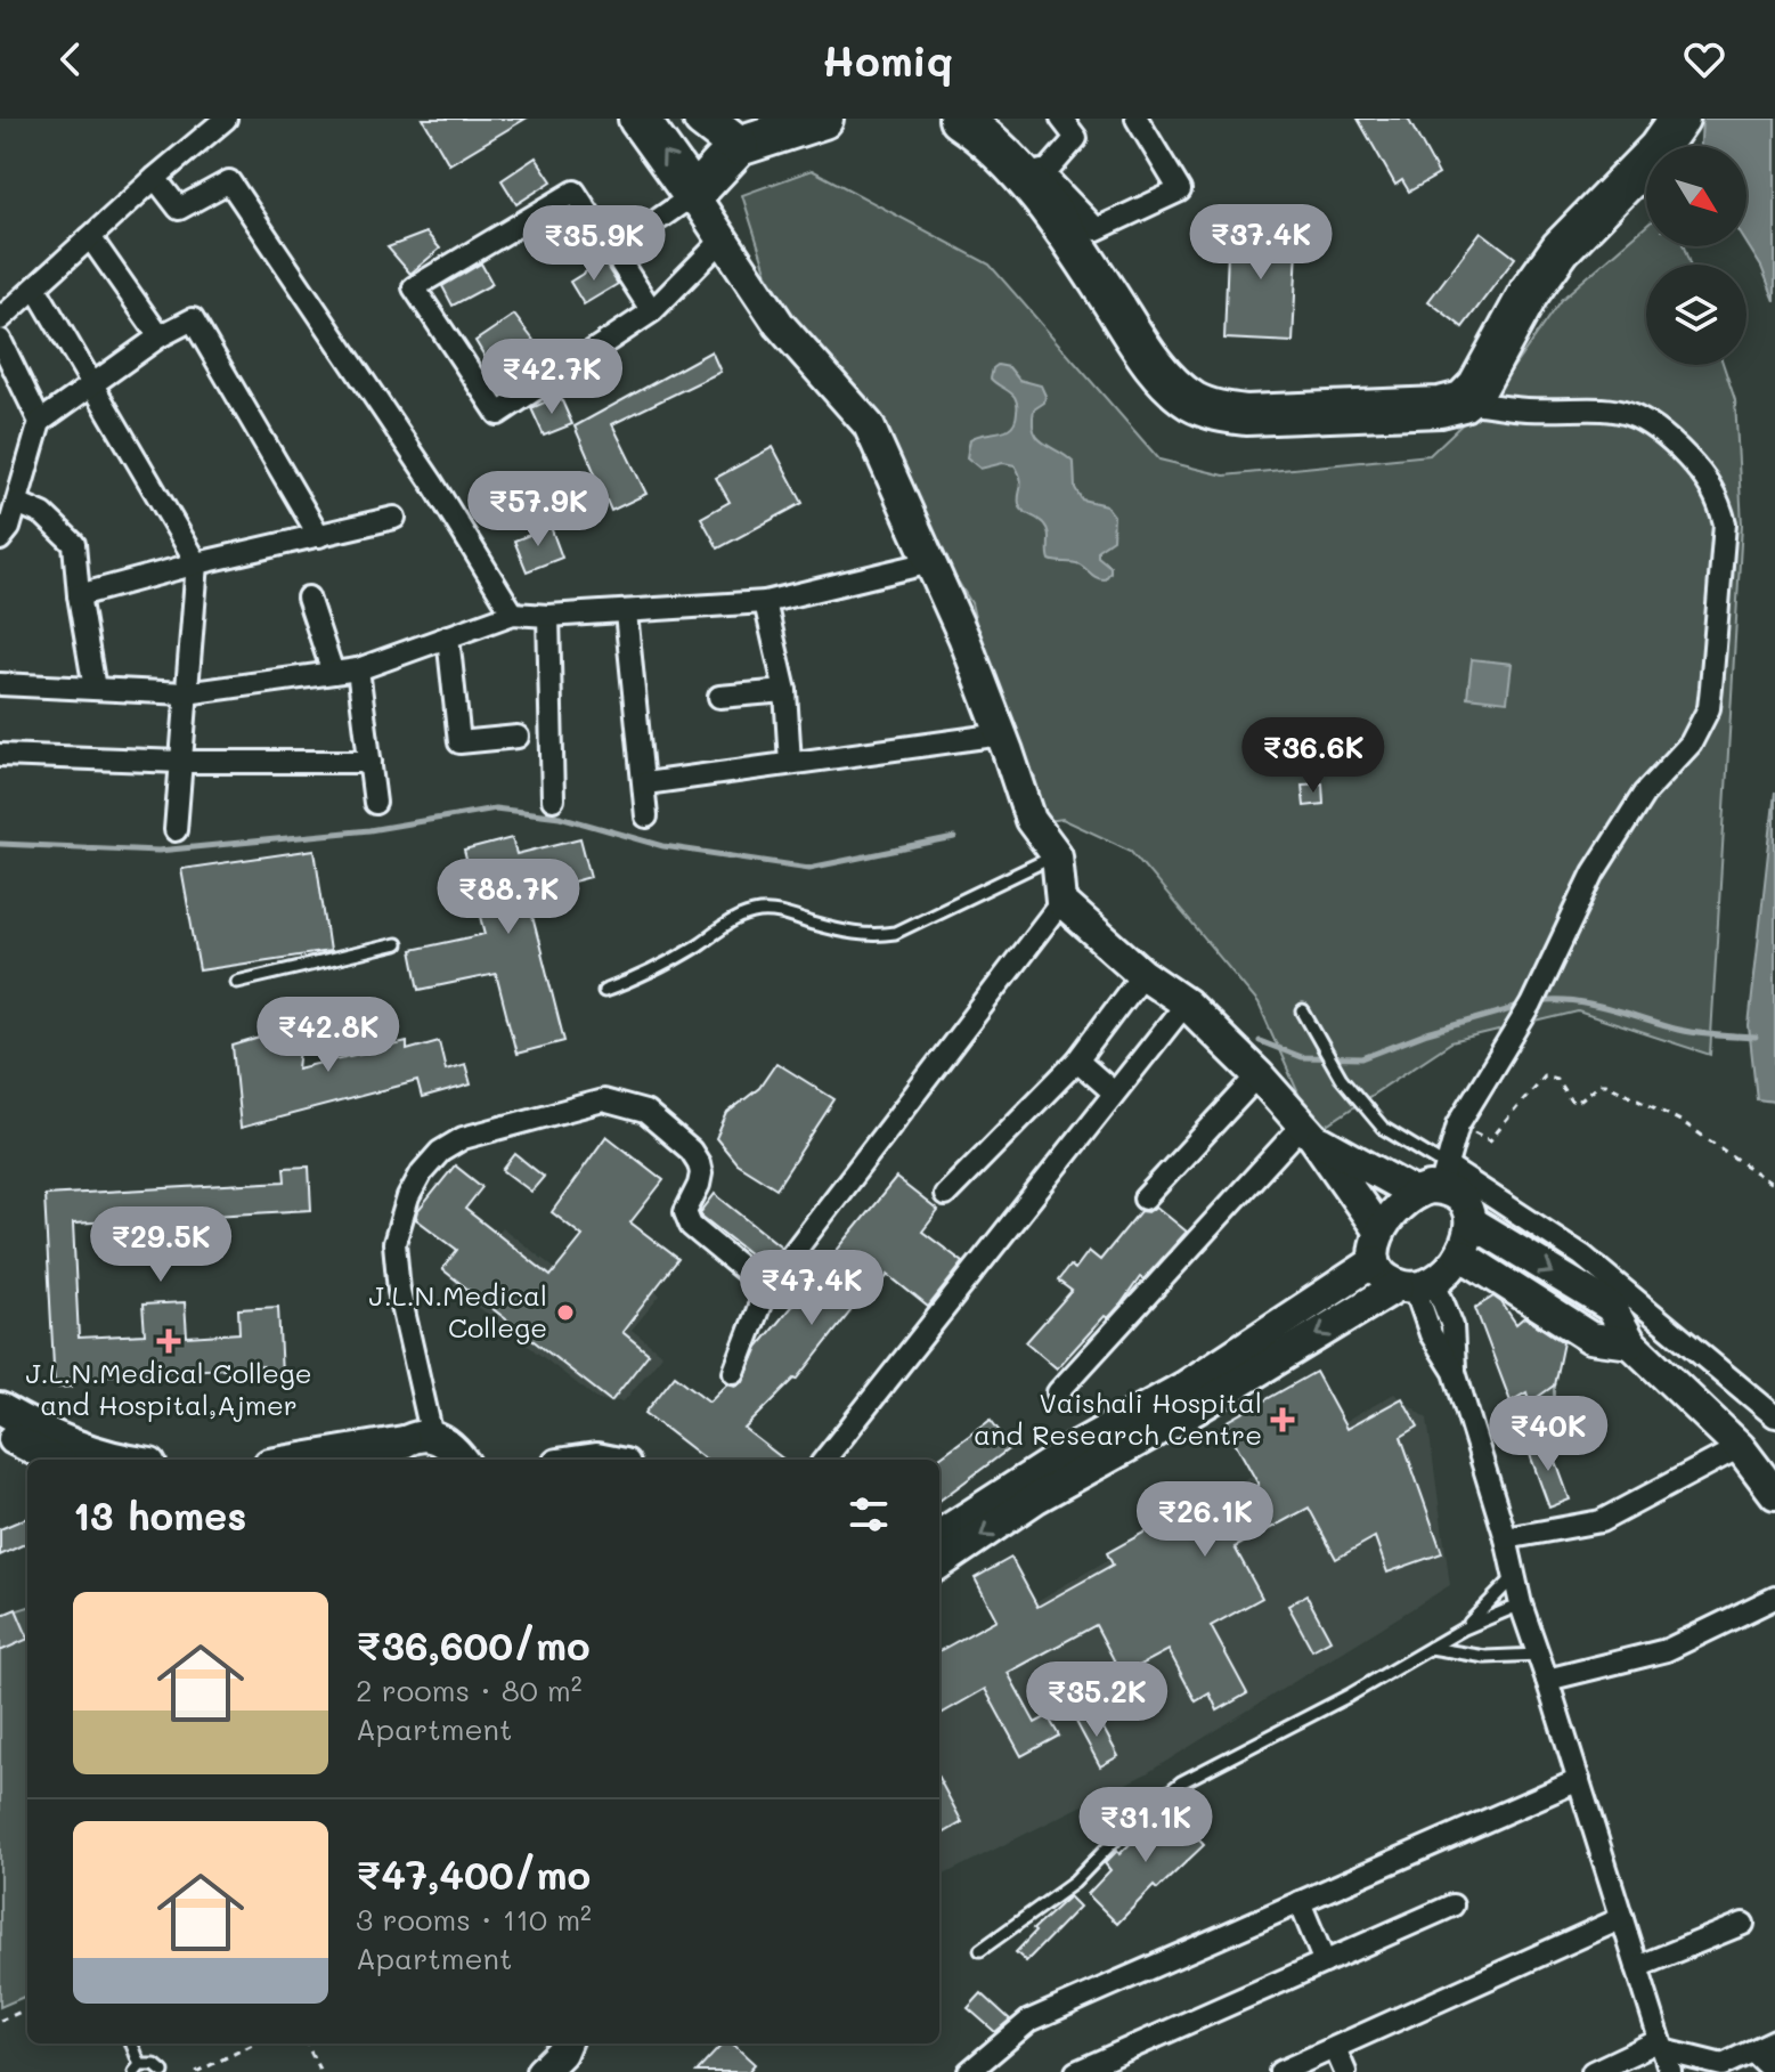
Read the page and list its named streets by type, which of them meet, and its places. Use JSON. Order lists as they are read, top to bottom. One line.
{"places":{"other":["J.L.N.Medical College"],"health":["J.L.N.Medical College and Hospital,Ajmer","Vaishali Hospital and Research Centre"]},"north":"bottom right","page":{"header":"Homiq","price":["₹37.4K","₹35.9K","₹42.7K","₹57.9K","₹36.6K","₹88.7K","₹42.8K","₹29.5K","₹47.4K","₹40K","₹26.1K","₹35.2K","₹31.1K"],"heading":"13 homes","list":[{"name":"₹36,600/mo","note":"2 rooms · 80 m² · Apartment"},{"name":"₹47,400/mo","note":"3 rooms · 110 m² · Apartment"}]}}
